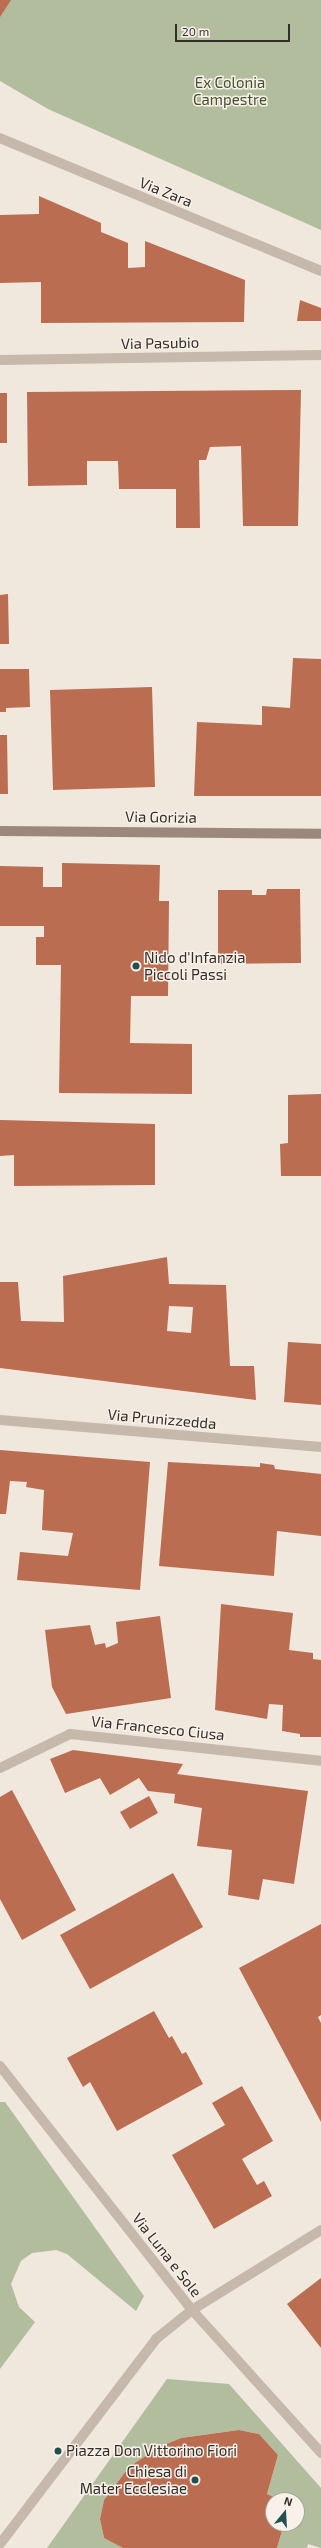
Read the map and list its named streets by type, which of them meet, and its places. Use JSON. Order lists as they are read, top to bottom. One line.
{"streets":{"main road":["Via Gorizia"],"street":["Via Zara","Via Pasubio","Via Prunizzedda","Via Francesco Ciusa","Via Luna e Sole"]},"parks":["Ex Colonia Campestre"],"places":["Nido d'Infanzia Piccoli Passi","Piazza Don Vittorino Fiori","Chiesa di Mater Ecclesiae"],"scale_bar":"20 m","north":"top"}
